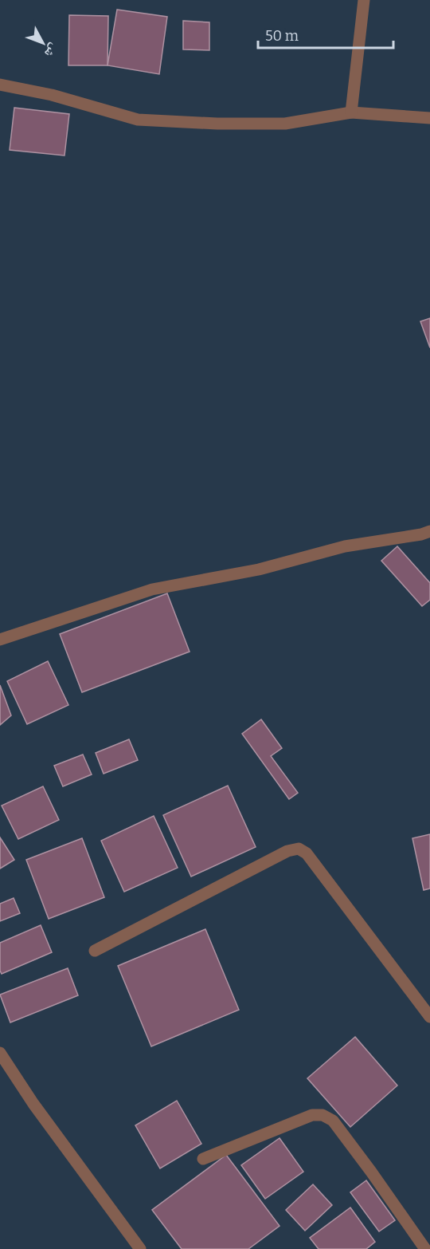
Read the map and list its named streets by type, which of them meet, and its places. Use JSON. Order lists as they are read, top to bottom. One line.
{"scale_bar":"50 m","north":"bottom right"}
